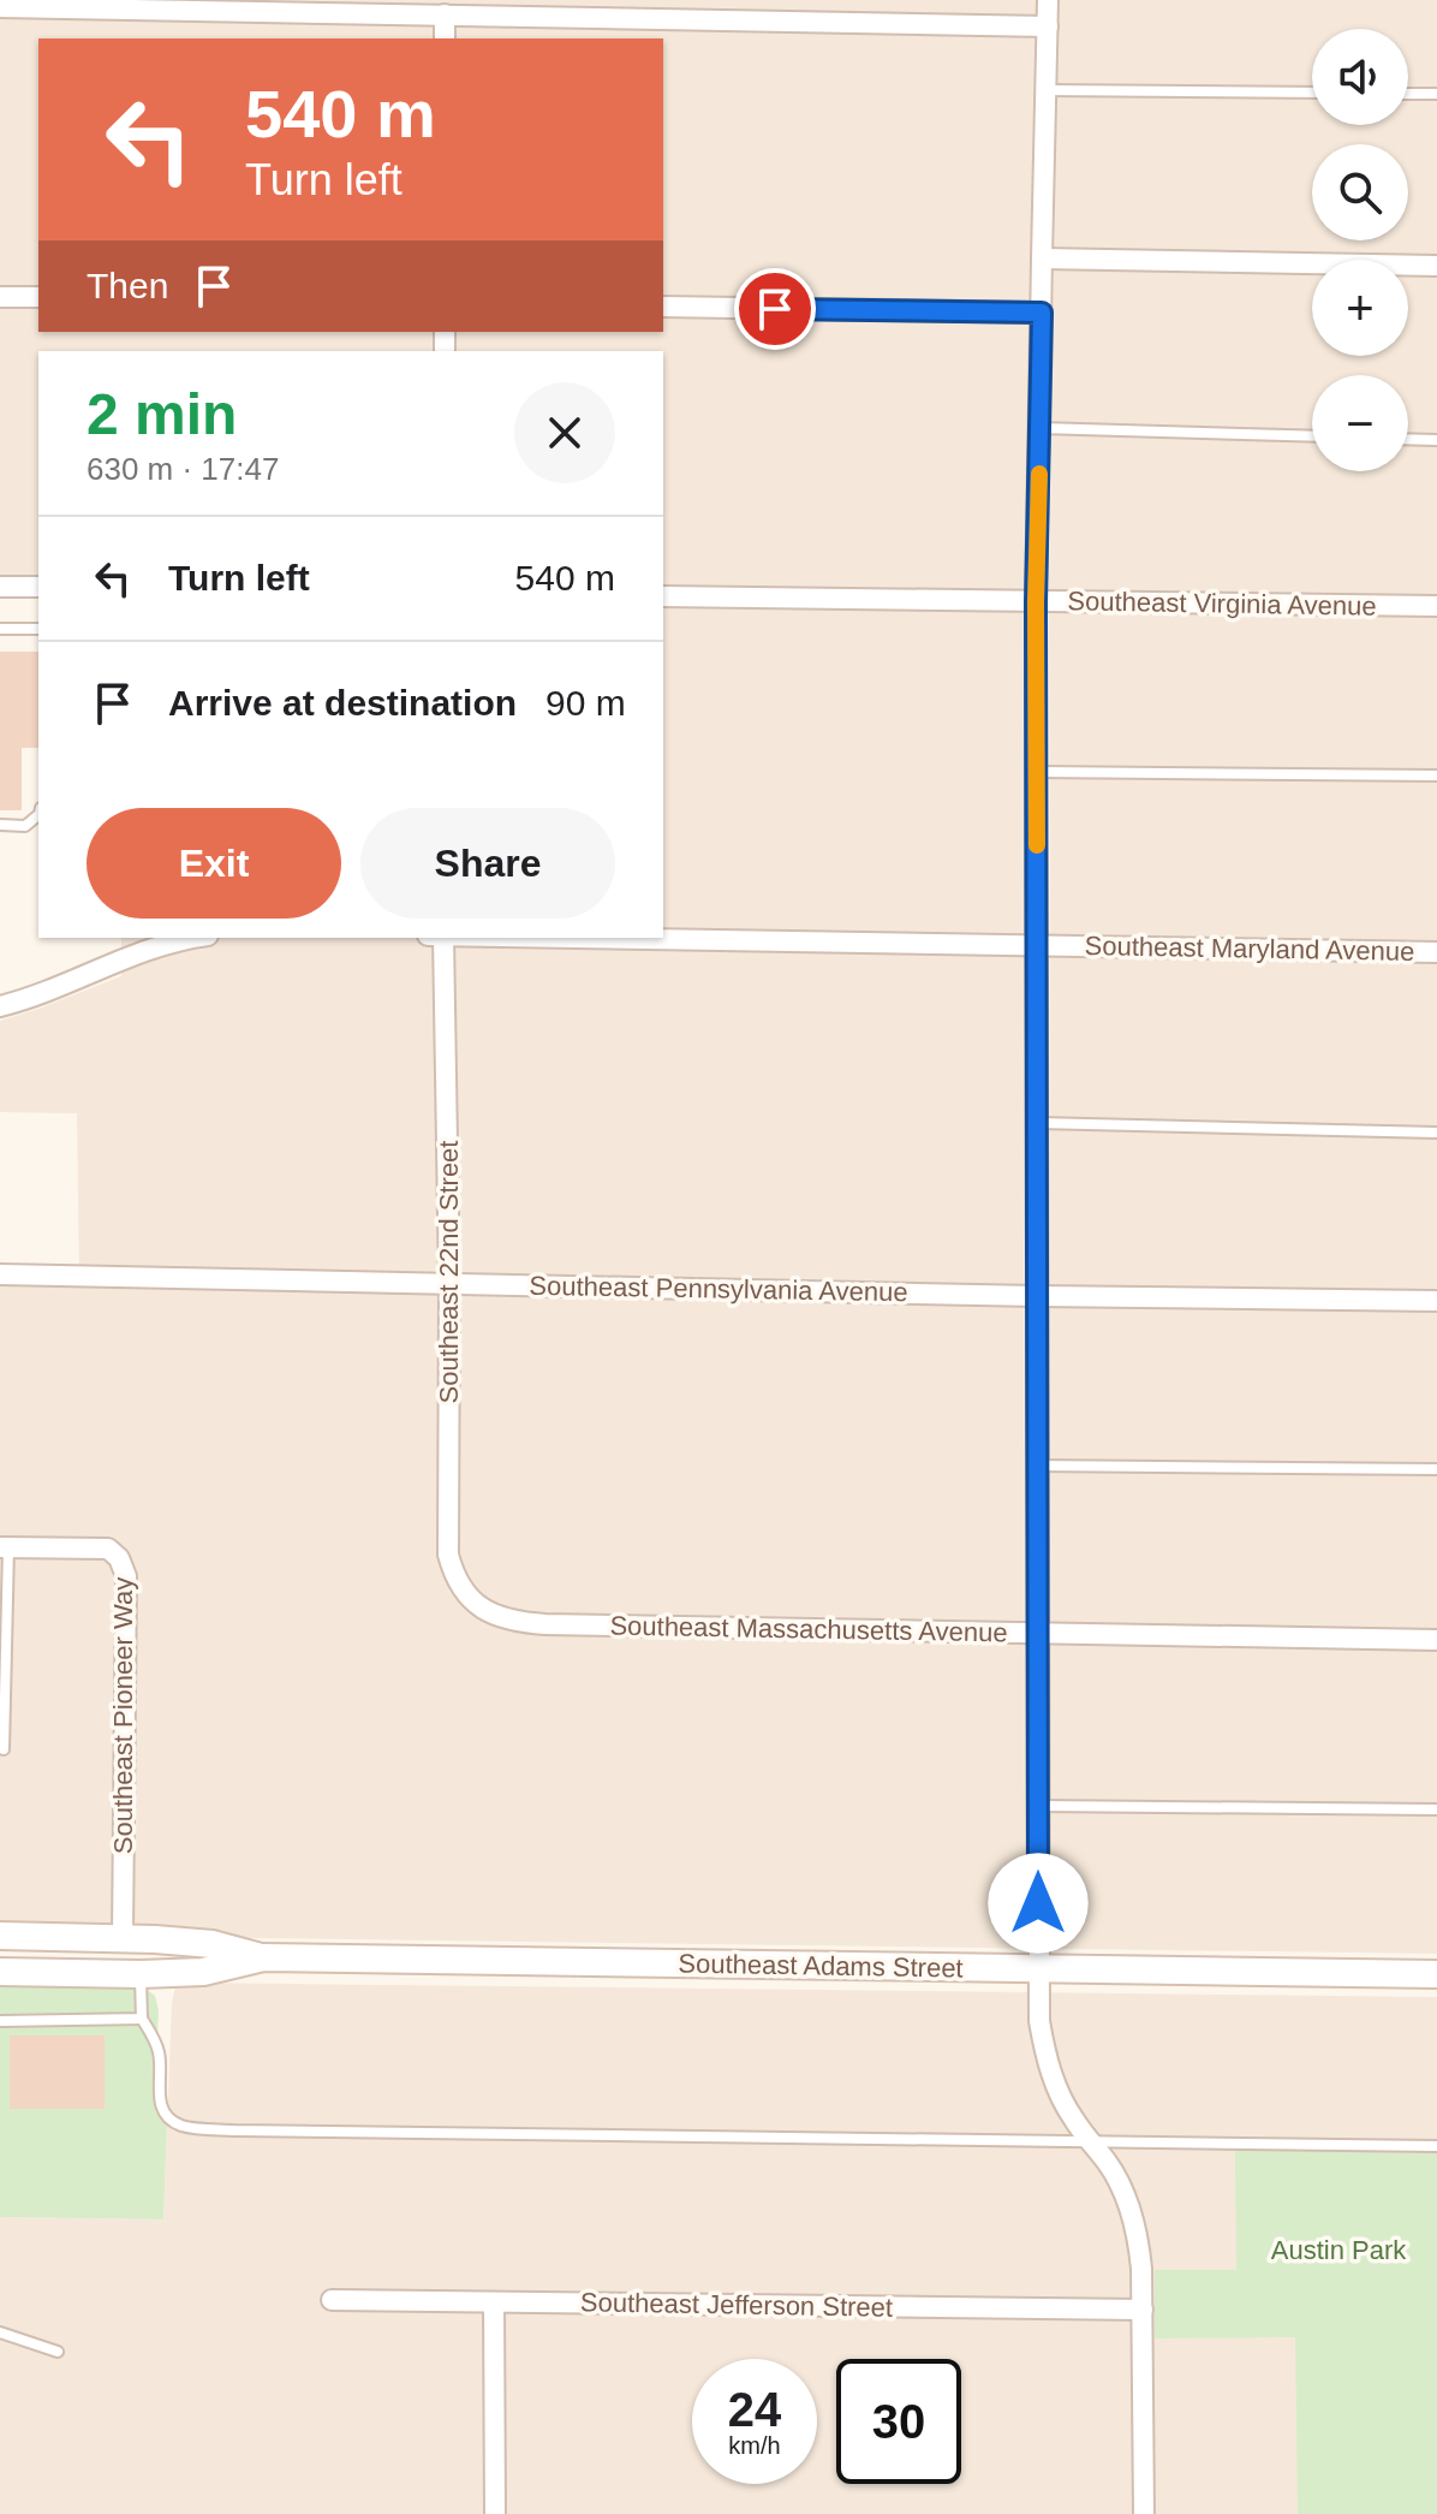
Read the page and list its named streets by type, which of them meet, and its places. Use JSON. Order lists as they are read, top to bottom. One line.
{"streets":{"main road":["Southeast Adams Street"],"street":["Southeast Virginia Avenue","Southeast Maryland Avenue","Southeast 22nd Street","Southeast Pennsylvania Avenue","Southeast Massachusetts Avenue","Southeast Pioneer Way","Southeast Jefferson Street"]},"crossings":[["Southeast 22nd Street","Southeast Pennsylvania Avenue"],["Southeast 22nd Street","Southeast Massachusetts Avenue"],["Southeast Pioneer Way","Southeast Adams Street"]],"parks":["Austin Park"],"page":{"map_buttons":["+","−"],"turn":["540 m","Turn left"],"then":"Then","heading":["2 min","630 m · 17:47"],"list":[{"name":"Turn left","value":"540 m"},{"name":"Arrive at destination","value":"90 m"}],"buttons":["Exit","Share"],"speed":"24 km/h","limit":"30"}}
